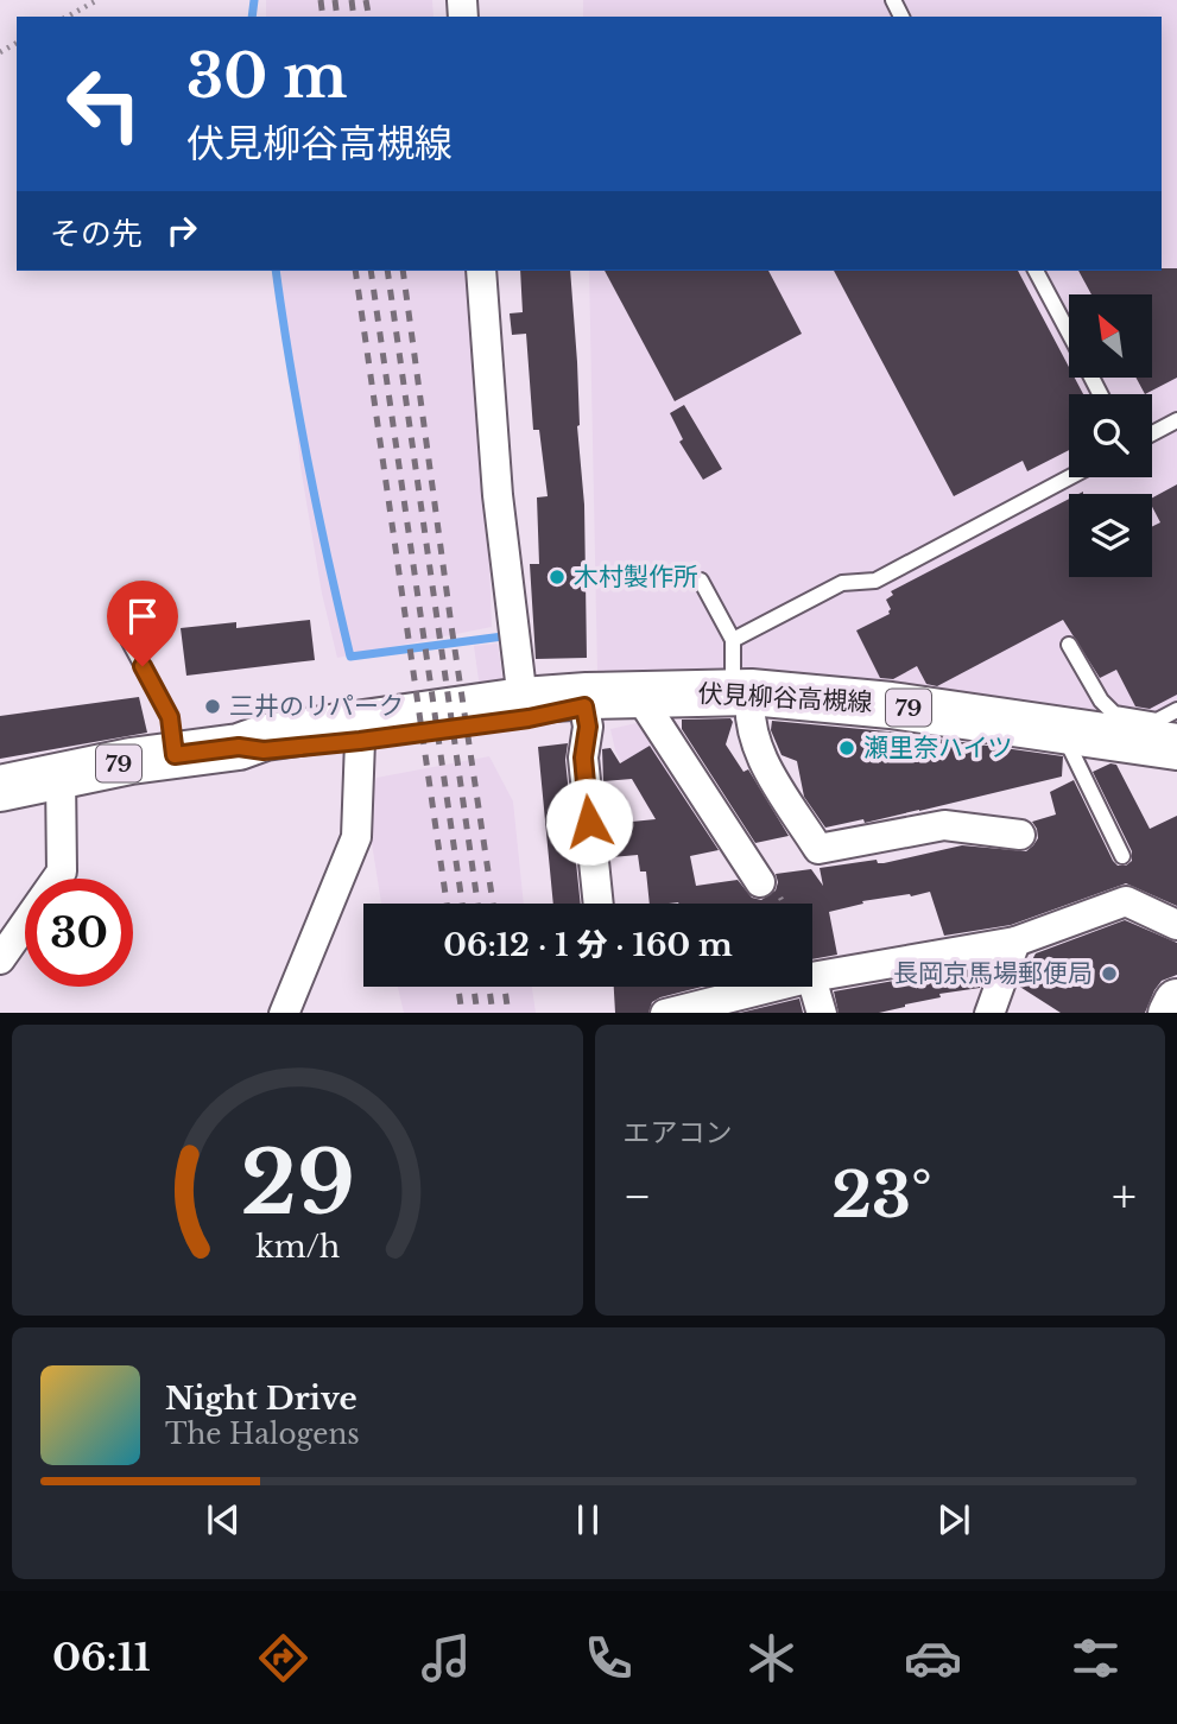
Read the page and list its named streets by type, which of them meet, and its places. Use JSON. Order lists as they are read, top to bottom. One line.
{"streets":{"main road":["伏見柳谷高槻線","79"]},"places":["木村製作所","三井のリパーク","瀬里奈ハイツ","長岡京馬場郵便局"],"north":"top left","page":{"turn":["30 m","伏見柳谷高槻線"],"then":"その先","limit":"30","trip":"06:12 · 1 分 · 160 m","tile":"エアコン","heat":["−","23°","+"],"song":["Night Drive","The Halogens"],"tabs":"06:11","gauge":["29","km/h"]}}
